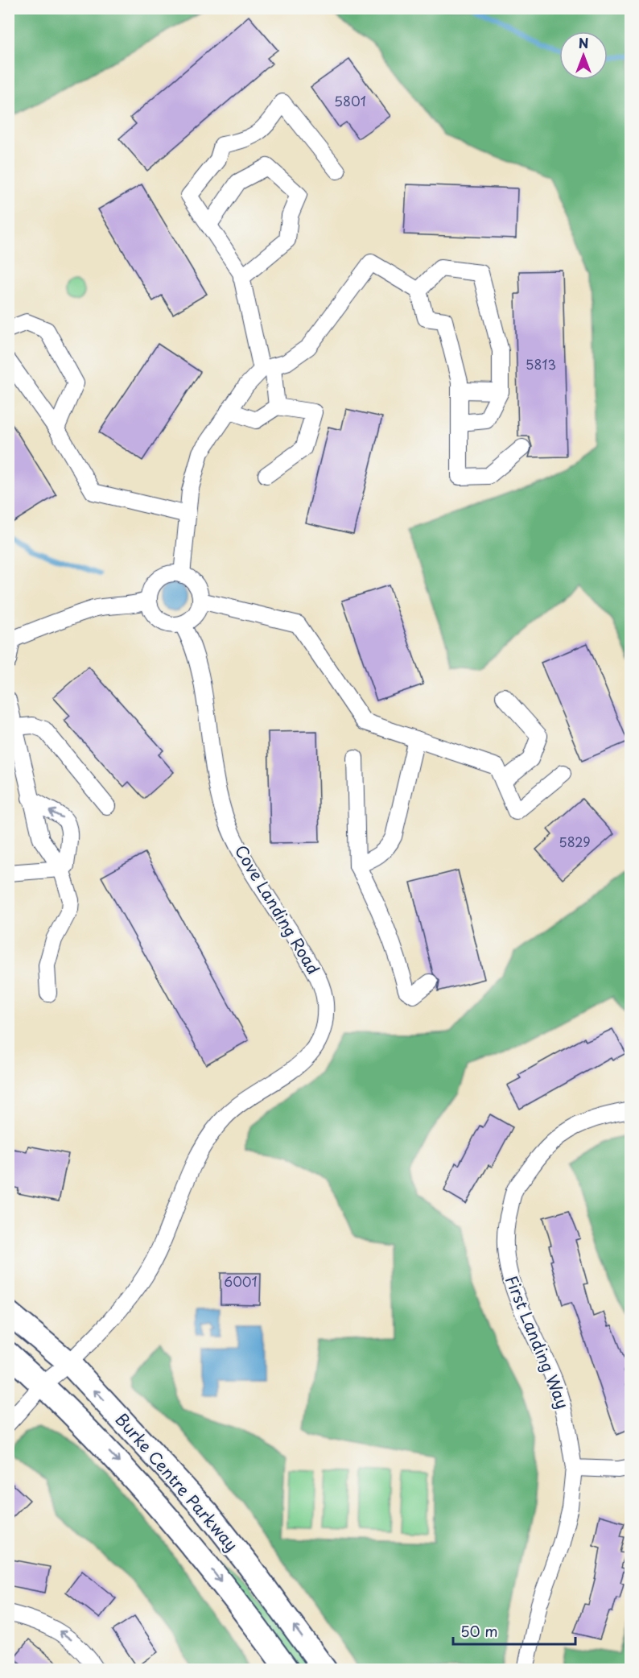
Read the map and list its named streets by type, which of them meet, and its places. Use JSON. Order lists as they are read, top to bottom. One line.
{"streets":{"main road":["Burke Centre Parkway"],"street":["Cove Landing Road","First Landing Way"]},"crossings":[["Cove Landing Road","Burke Centre Parkway"]],"house_numbers":["5801","5813","5829","6001"],"scale_bar":"50 m","north":"top"}
